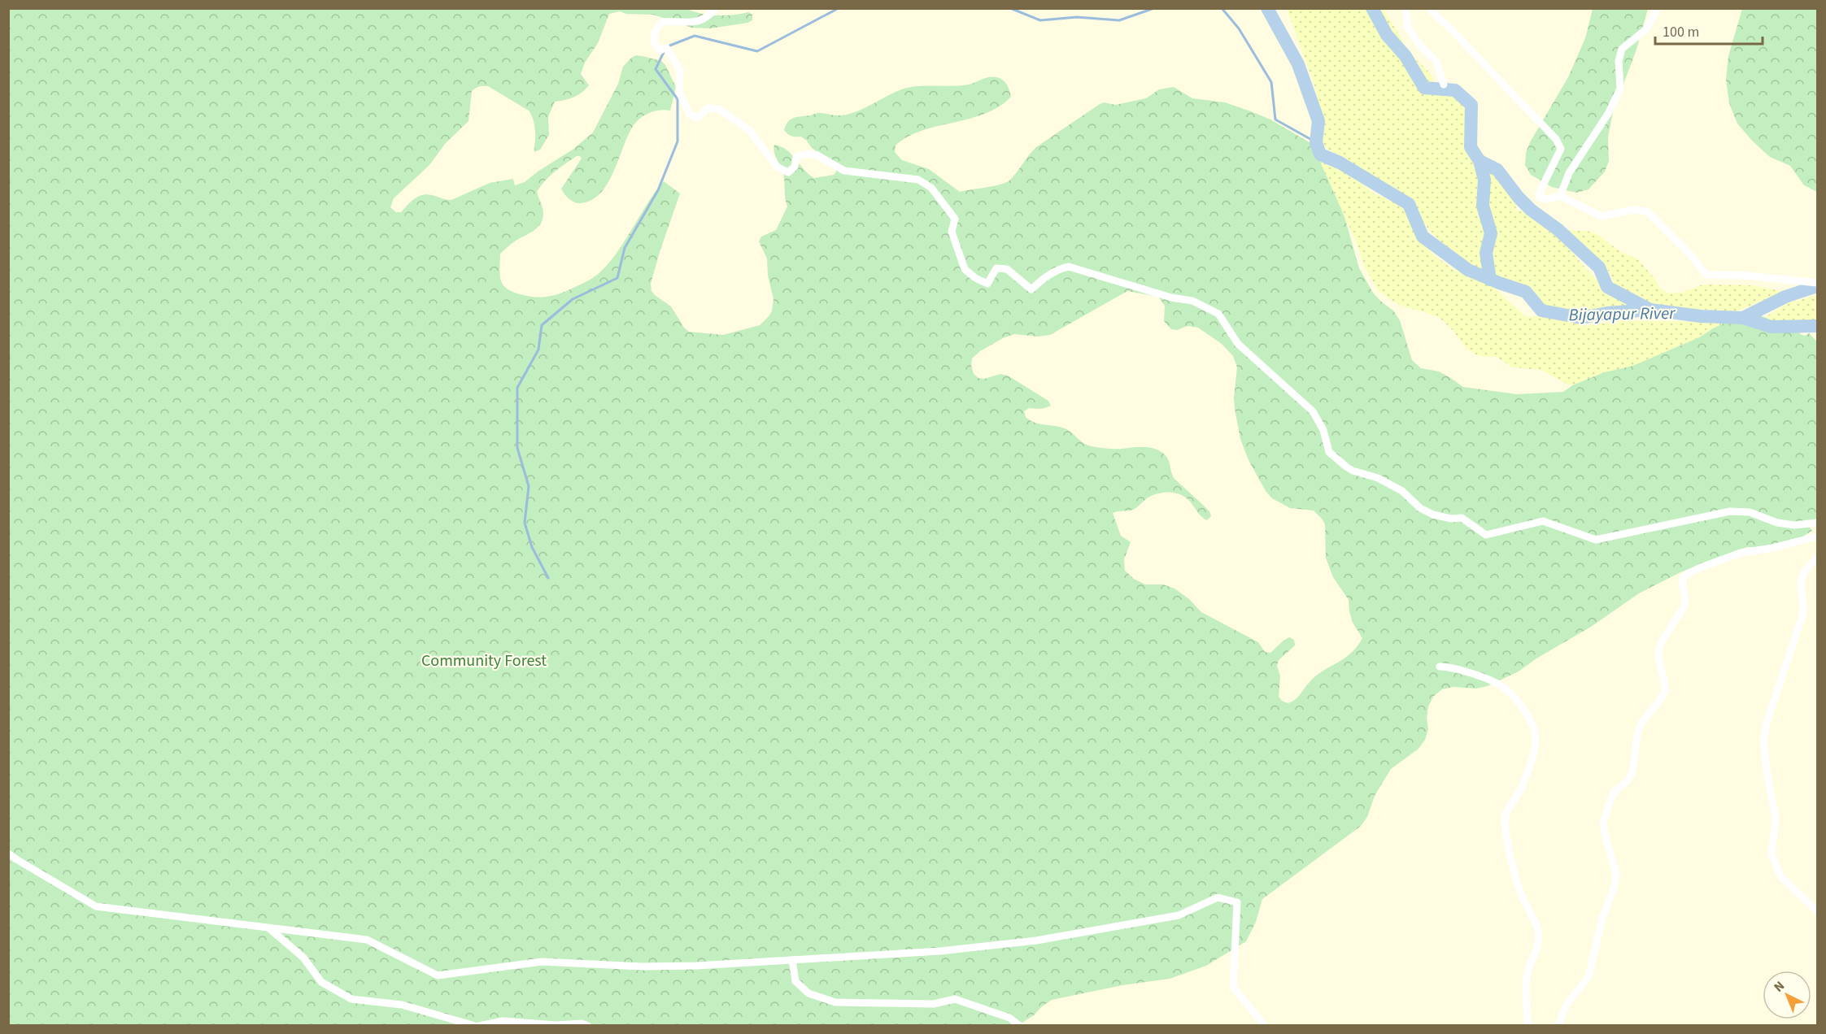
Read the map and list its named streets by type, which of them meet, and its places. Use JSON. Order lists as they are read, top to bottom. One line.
{"water":["Bijayapur River"],"parks":["Community Forest"],"scale_bar":"100 m","north":"top left"}
